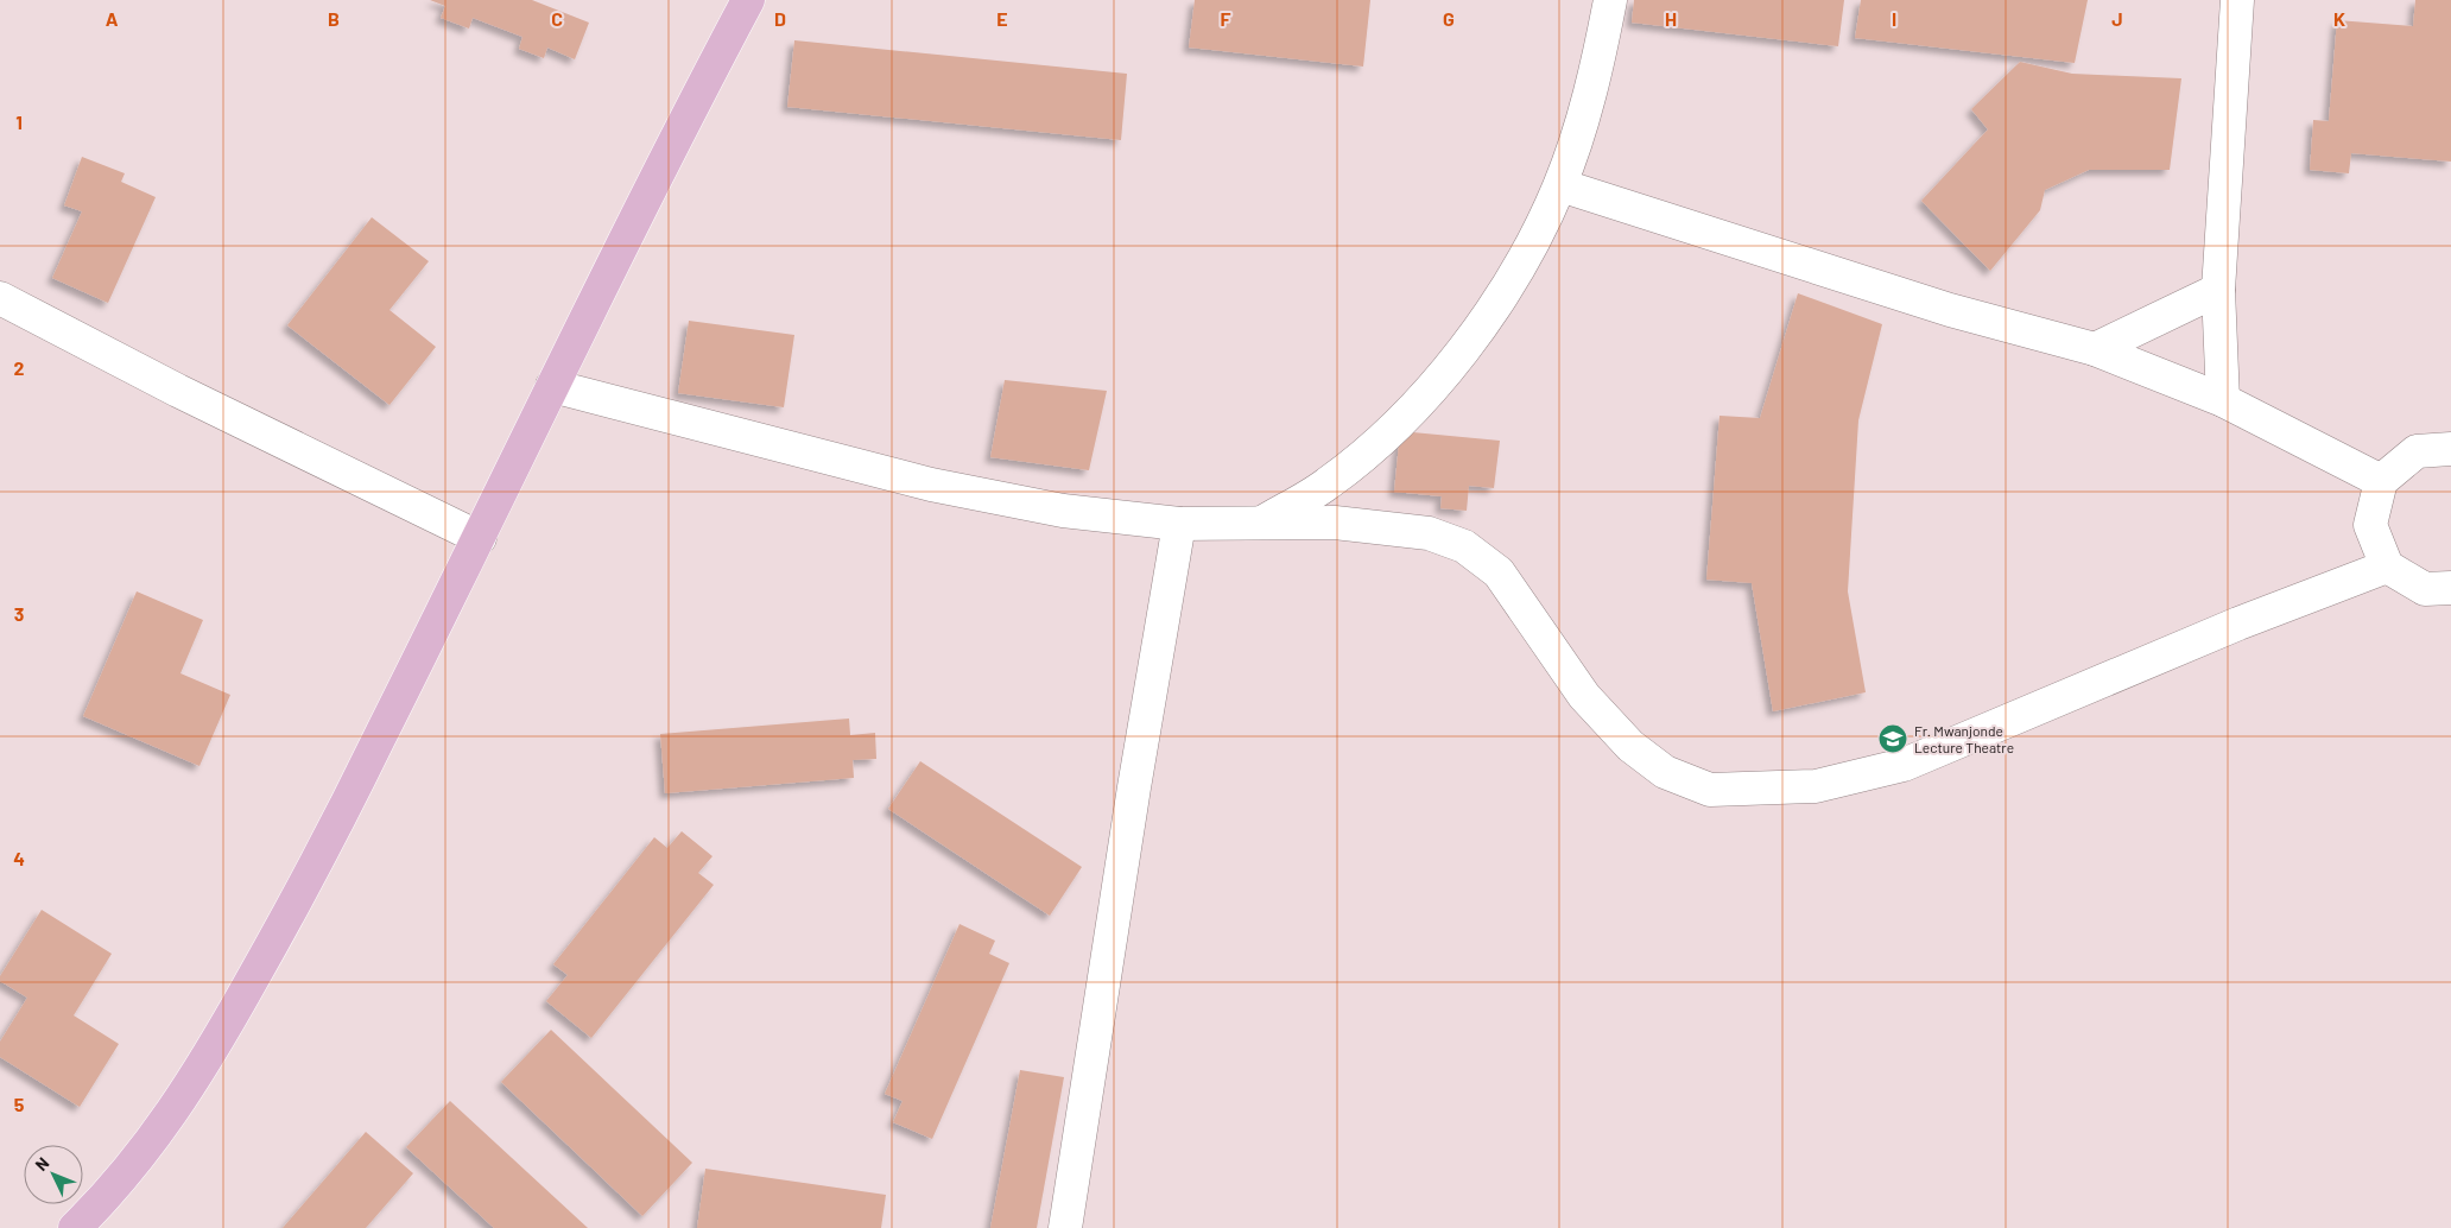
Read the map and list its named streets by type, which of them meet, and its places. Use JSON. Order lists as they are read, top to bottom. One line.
{"places":{"school or university":["Fr. Mwanjonde Lecture Theatre"]},"north":"top left","grid":{"columns":["A","B","C","D","E","F","G","H","I","J","K"],"rows":["1","2","3","4","5"]}}
